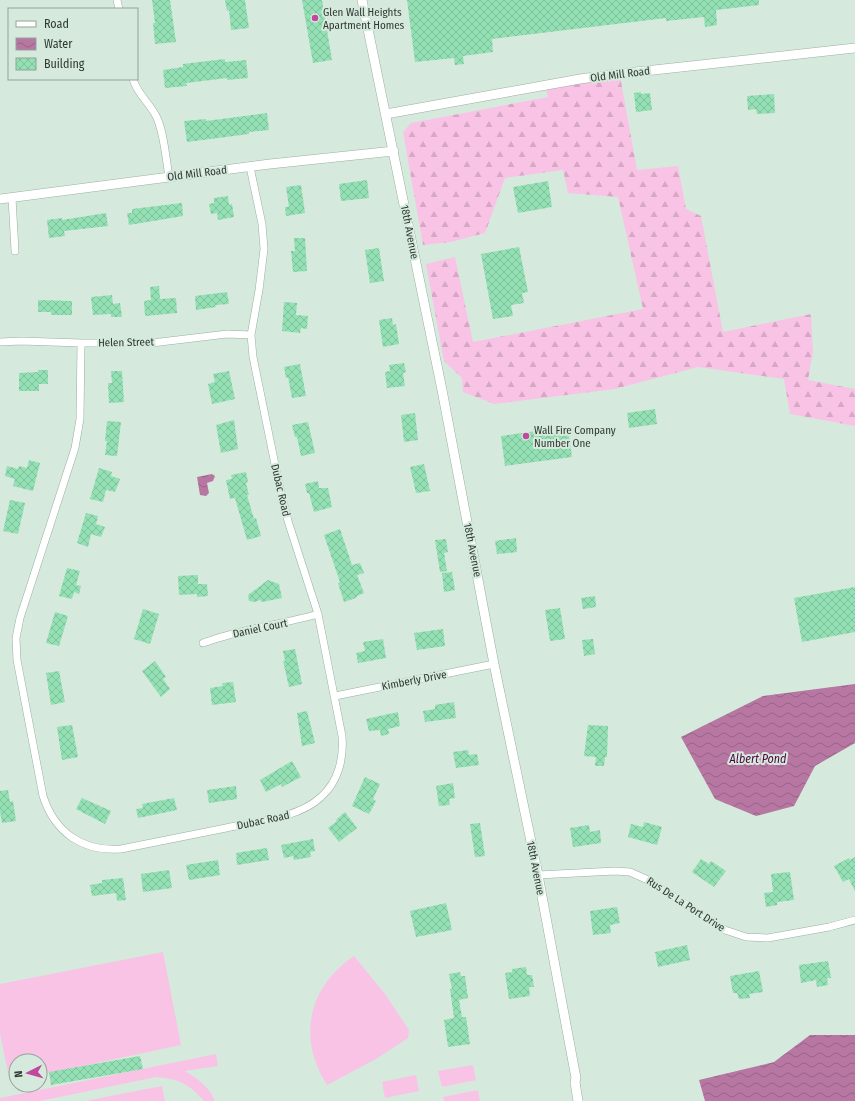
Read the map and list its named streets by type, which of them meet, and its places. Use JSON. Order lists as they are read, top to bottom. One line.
{"streets":{"street":["Old Mill Road","18th Avenue","Helen Street","Dubac Road","Daniel Court","Kimberly Drive","Rus De La Port Drive"]},"crossings":[["Old Mill Road","18th Avenue"],["Old Mill Road","Dubac Road"],["18th Avenue","Kimberly Drive"],["18th Avenue","Rus De La Port Drive"],["Helen Street","Dubac Road"],["Dubac Road","Daniel Court"],["Dubac Road","Kimberly Drive"]],"water":["Albert Pond"],"places":["Glen Wall Heights Apartment Homes","Wall Fire Company Number One"],"legend":["Road","Water","Building"],"north":"left"}
